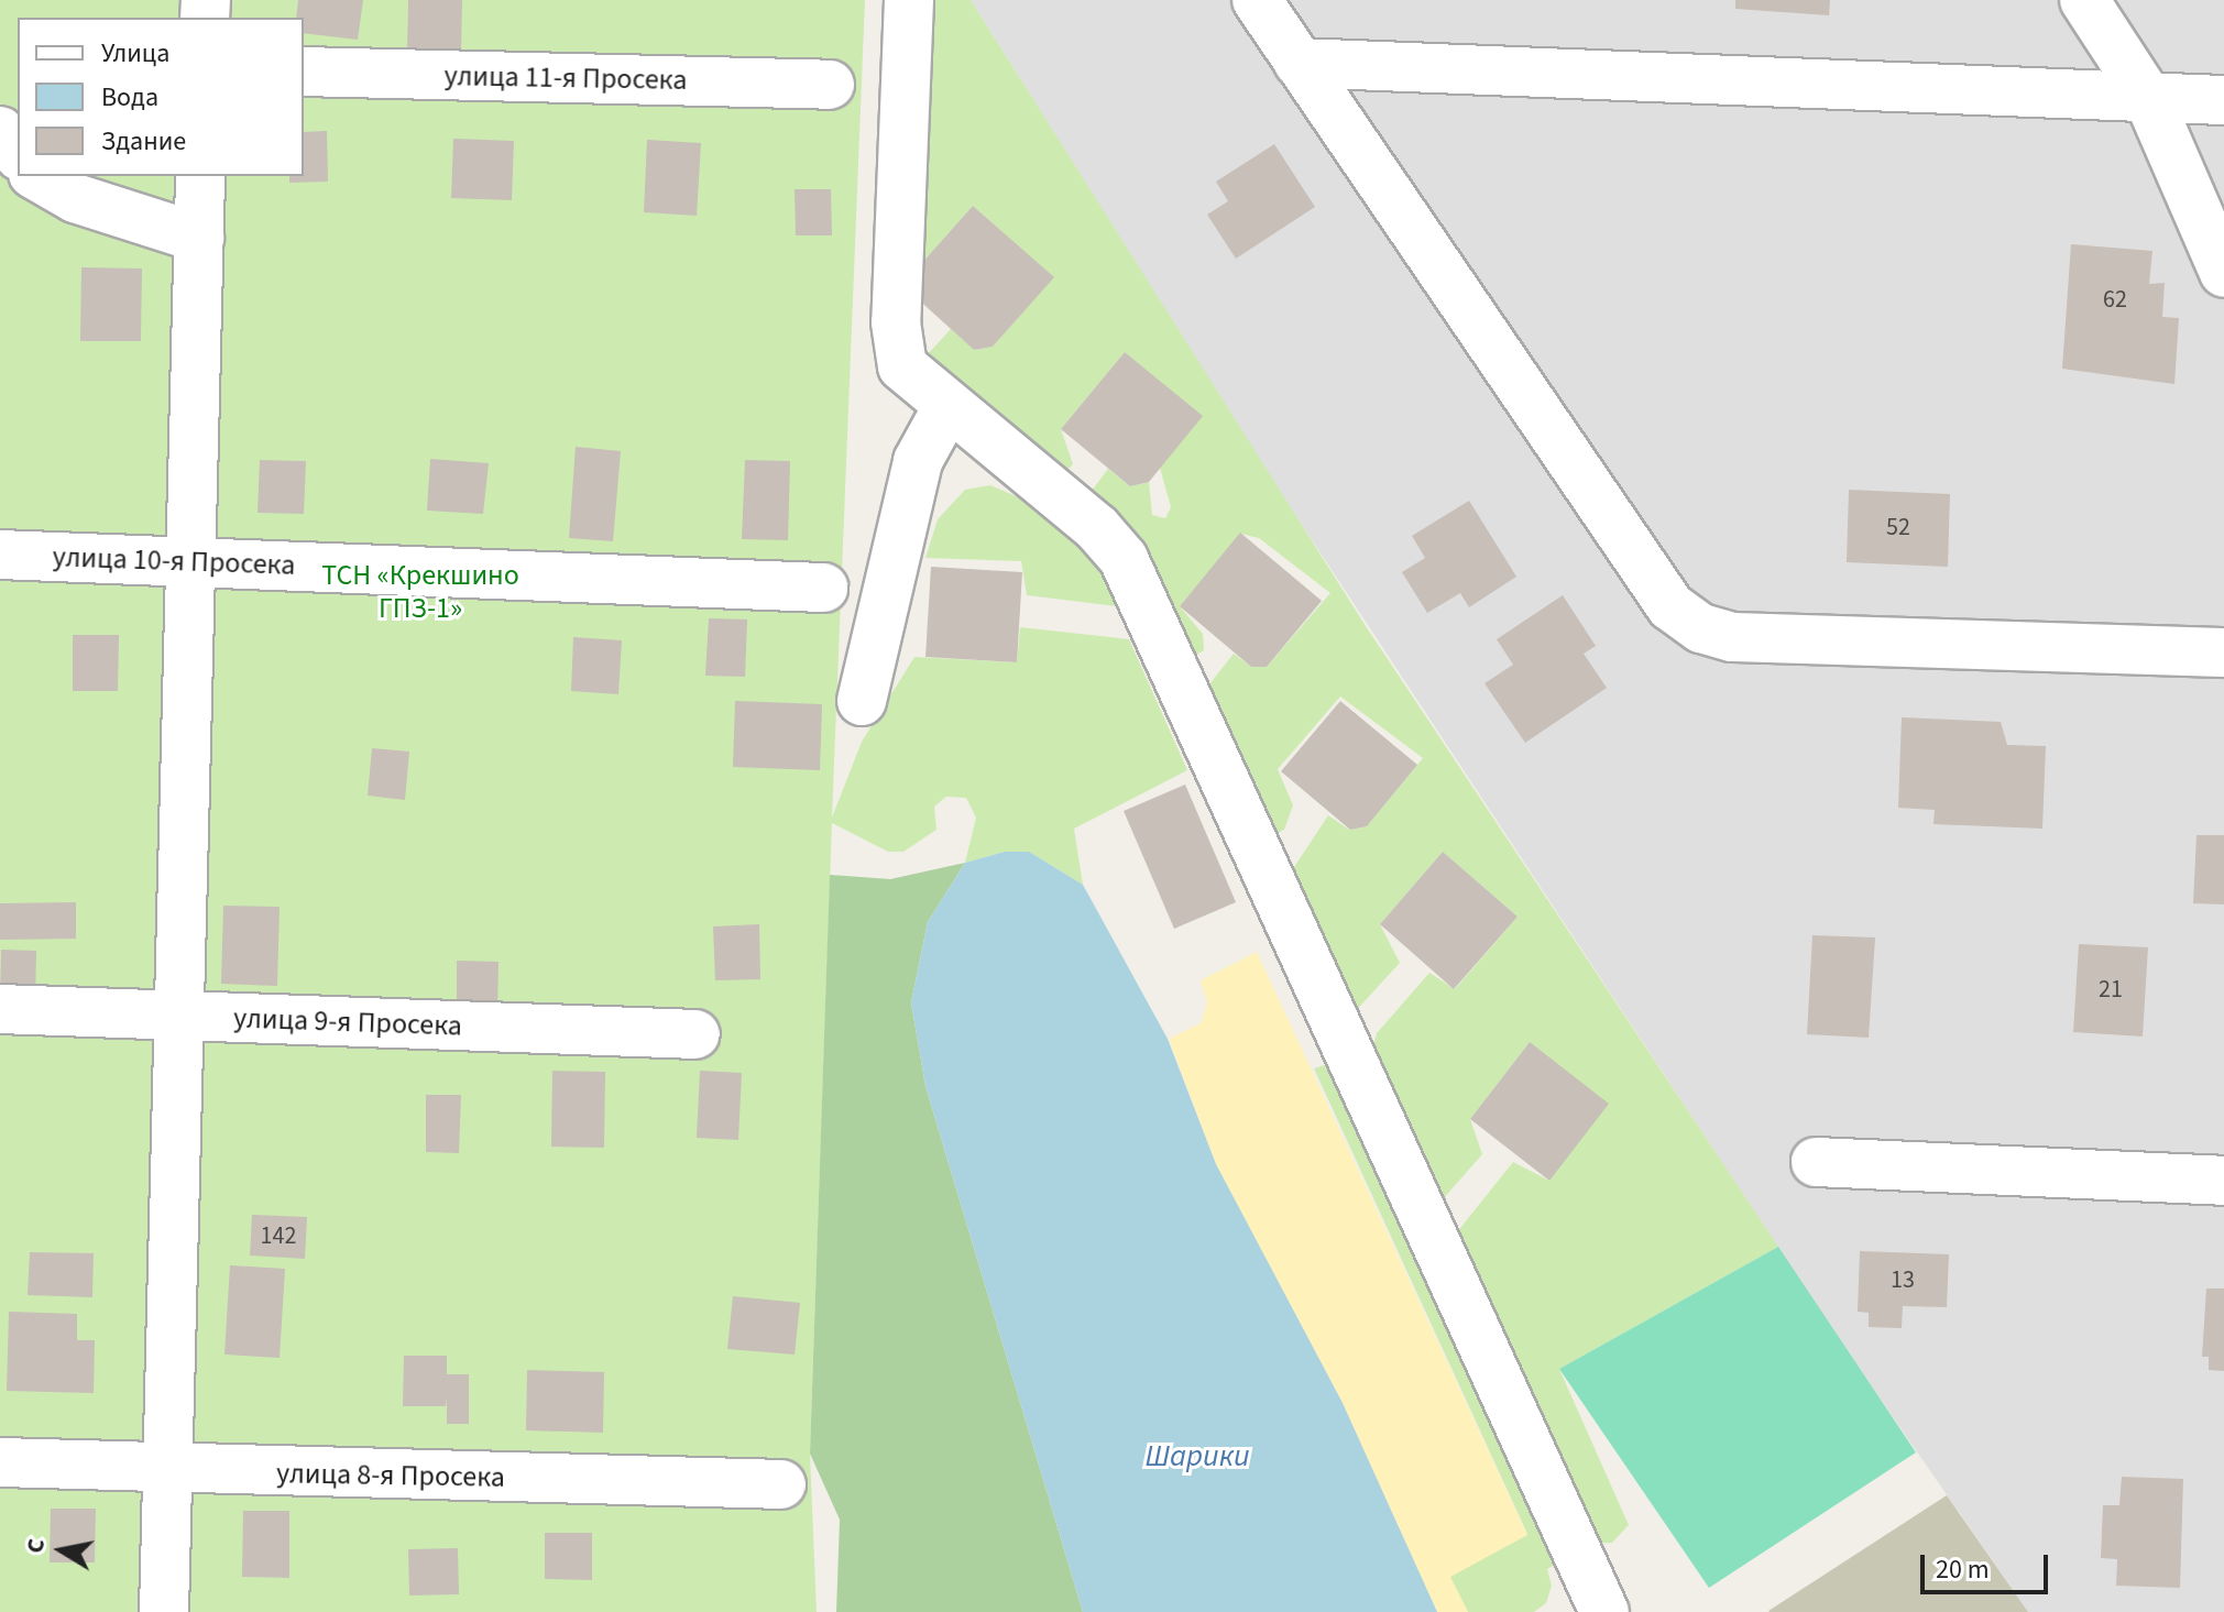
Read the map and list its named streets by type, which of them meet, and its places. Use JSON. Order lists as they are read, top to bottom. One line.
{"streets":{"street":["улица 11-я Просека","улица 10-я Просека","улица 9-я Просека","улица 8-я Просека"]},"water":["Шарики"],"parks":["ТСН «Крекшино ГПЗ-1»"],"house_numbers":["62","52","21","142","13"],"legend":["Улица","Вода","Здание"],"scale_bar":"20 m","north":"left"}
